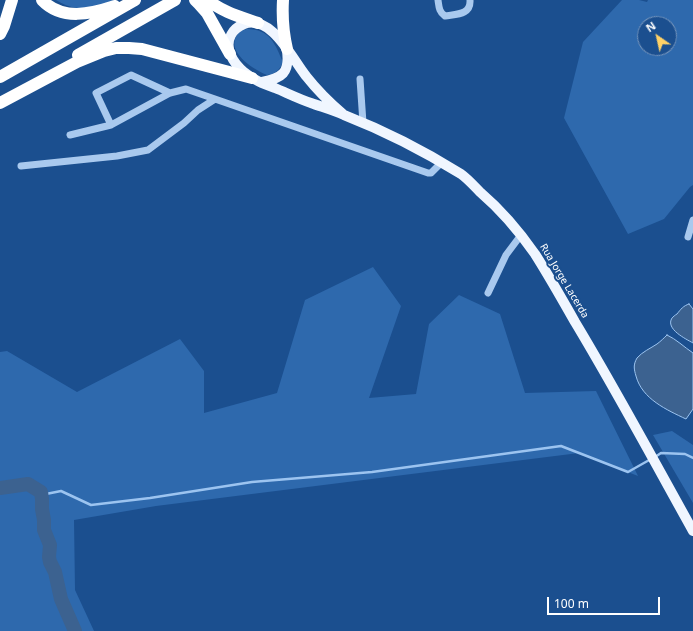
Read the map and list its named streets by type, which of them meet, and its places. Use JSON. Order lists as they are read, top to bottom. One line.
{"streets":{"main road":["Rua Jorge Lacerda"]},"scale_bar":"100 m","north":"top left"}
